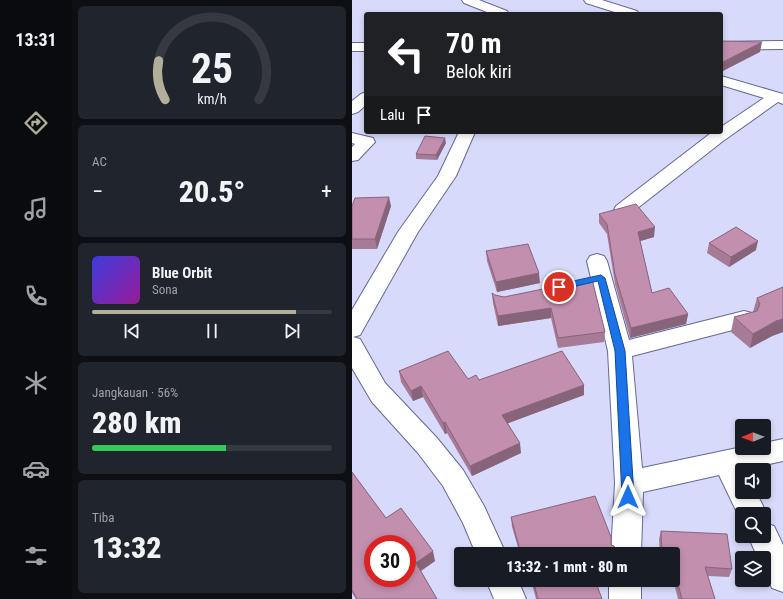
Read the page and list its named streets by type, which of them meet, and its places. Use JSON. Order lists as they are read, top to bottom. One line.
{"north":"left","page":{"tabs":"13:31","turn":["70 m","Belok kiri"],"then":"Lalu","tile":["AC",["Jangkauan · 56%","280 km"],["Tiba","13:32"]],"heat":["−","20.5°","+"],"song":["Blue Orbit","Sona"],"limit":"30","trip":"13:32 · 1 mnt · 80 m","gauge":["25","km/h"]}}
